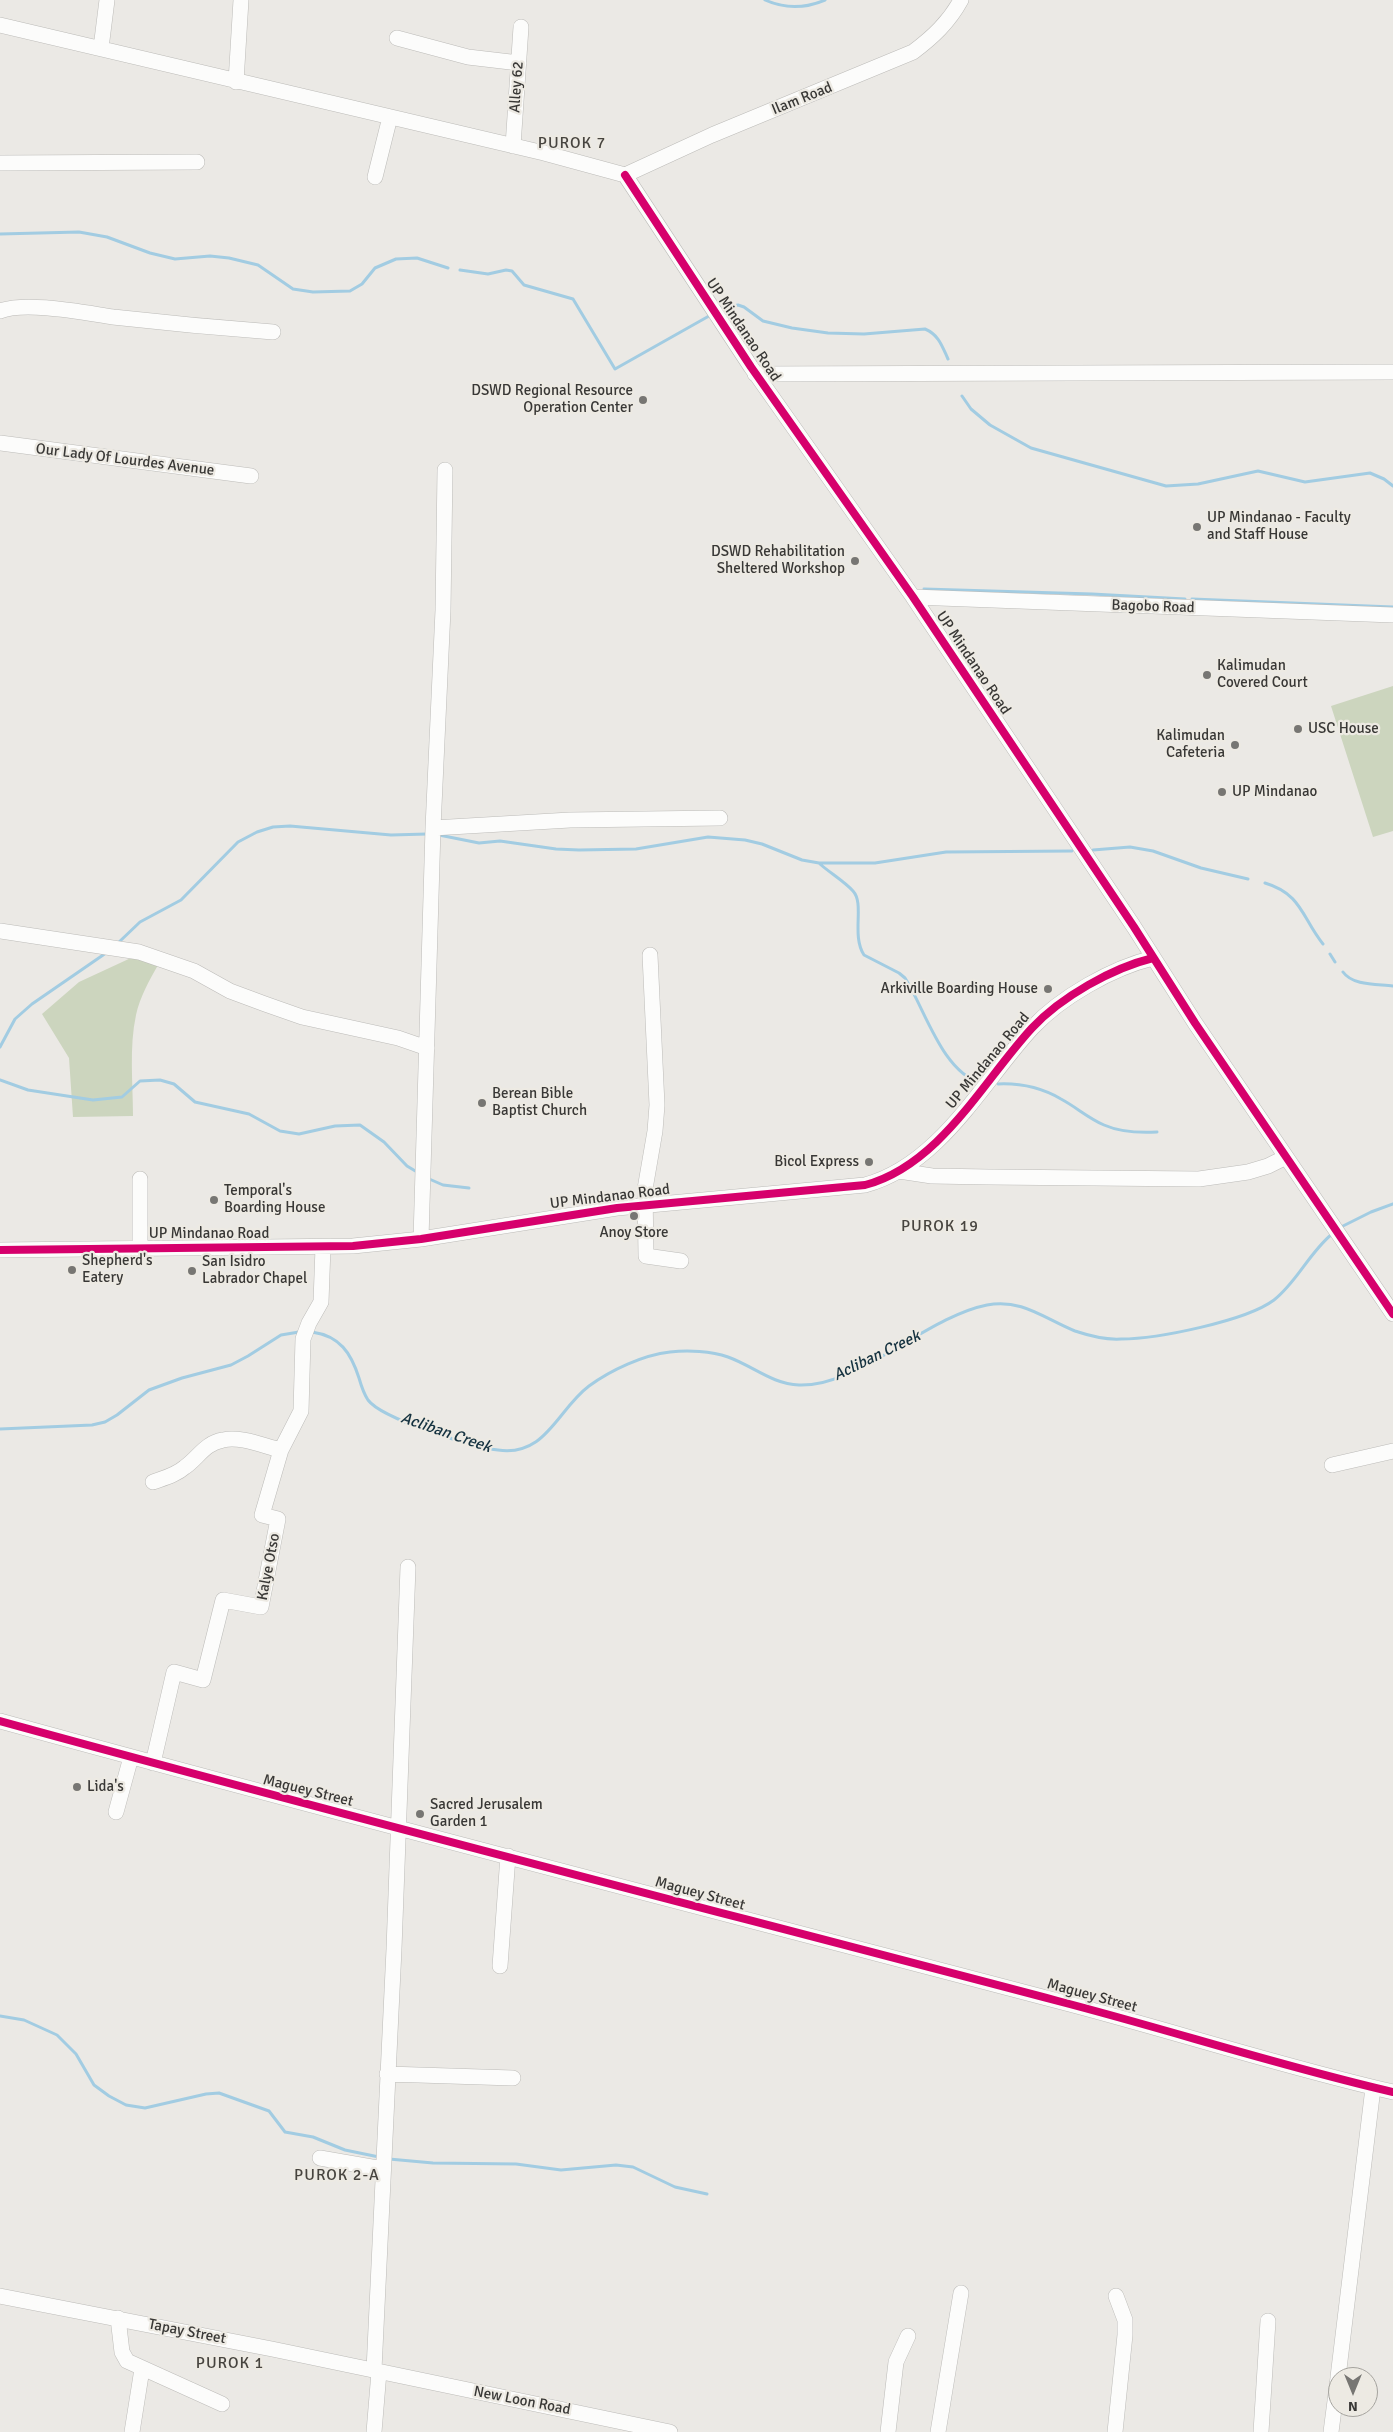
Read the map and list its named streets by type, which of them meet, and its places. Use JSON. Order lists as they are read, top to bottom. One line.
{"streets":{"street":["Alley 62","Ilam Road","UP Mindanao Road","Our Lady Of Lourdes Avenue","Bagobo Road","Kalye Otso","Maguey Street","Tapay Street","New Loon Road"]},"crossings":[["Ilam Road","UP Mindanao Road"],["UP Mindanao Road","Bagobo Road"],["UP Mindanao Road","Kalye Otso"],["Kalye Otso","Maguey Street"],["Tapay Street","New Loon Road"]],"districts":["PUROK 7","PUROK 19","PUROK 2-A","PUROK 1"],"water":["Acliban Creek"],"places":["DSWD Regional Resource Operation Center","UP Mindanao - Faculty and Staff House","DSWD Rehabilitation Sheltered Workshop","Kalimudan Covered Court","USC House","Kalimudan Cafeteria","UP Mindanao","Arkiville Boarding House","Berean Bible Baptist Church","Bicol Express","Temporal's Boarding House","Anoy Store","Shepherd's Eatery","San Isidro Labrador Chapel","Lida's","Sacred Jerusalem Garden 1"],"north":"bottom"}
